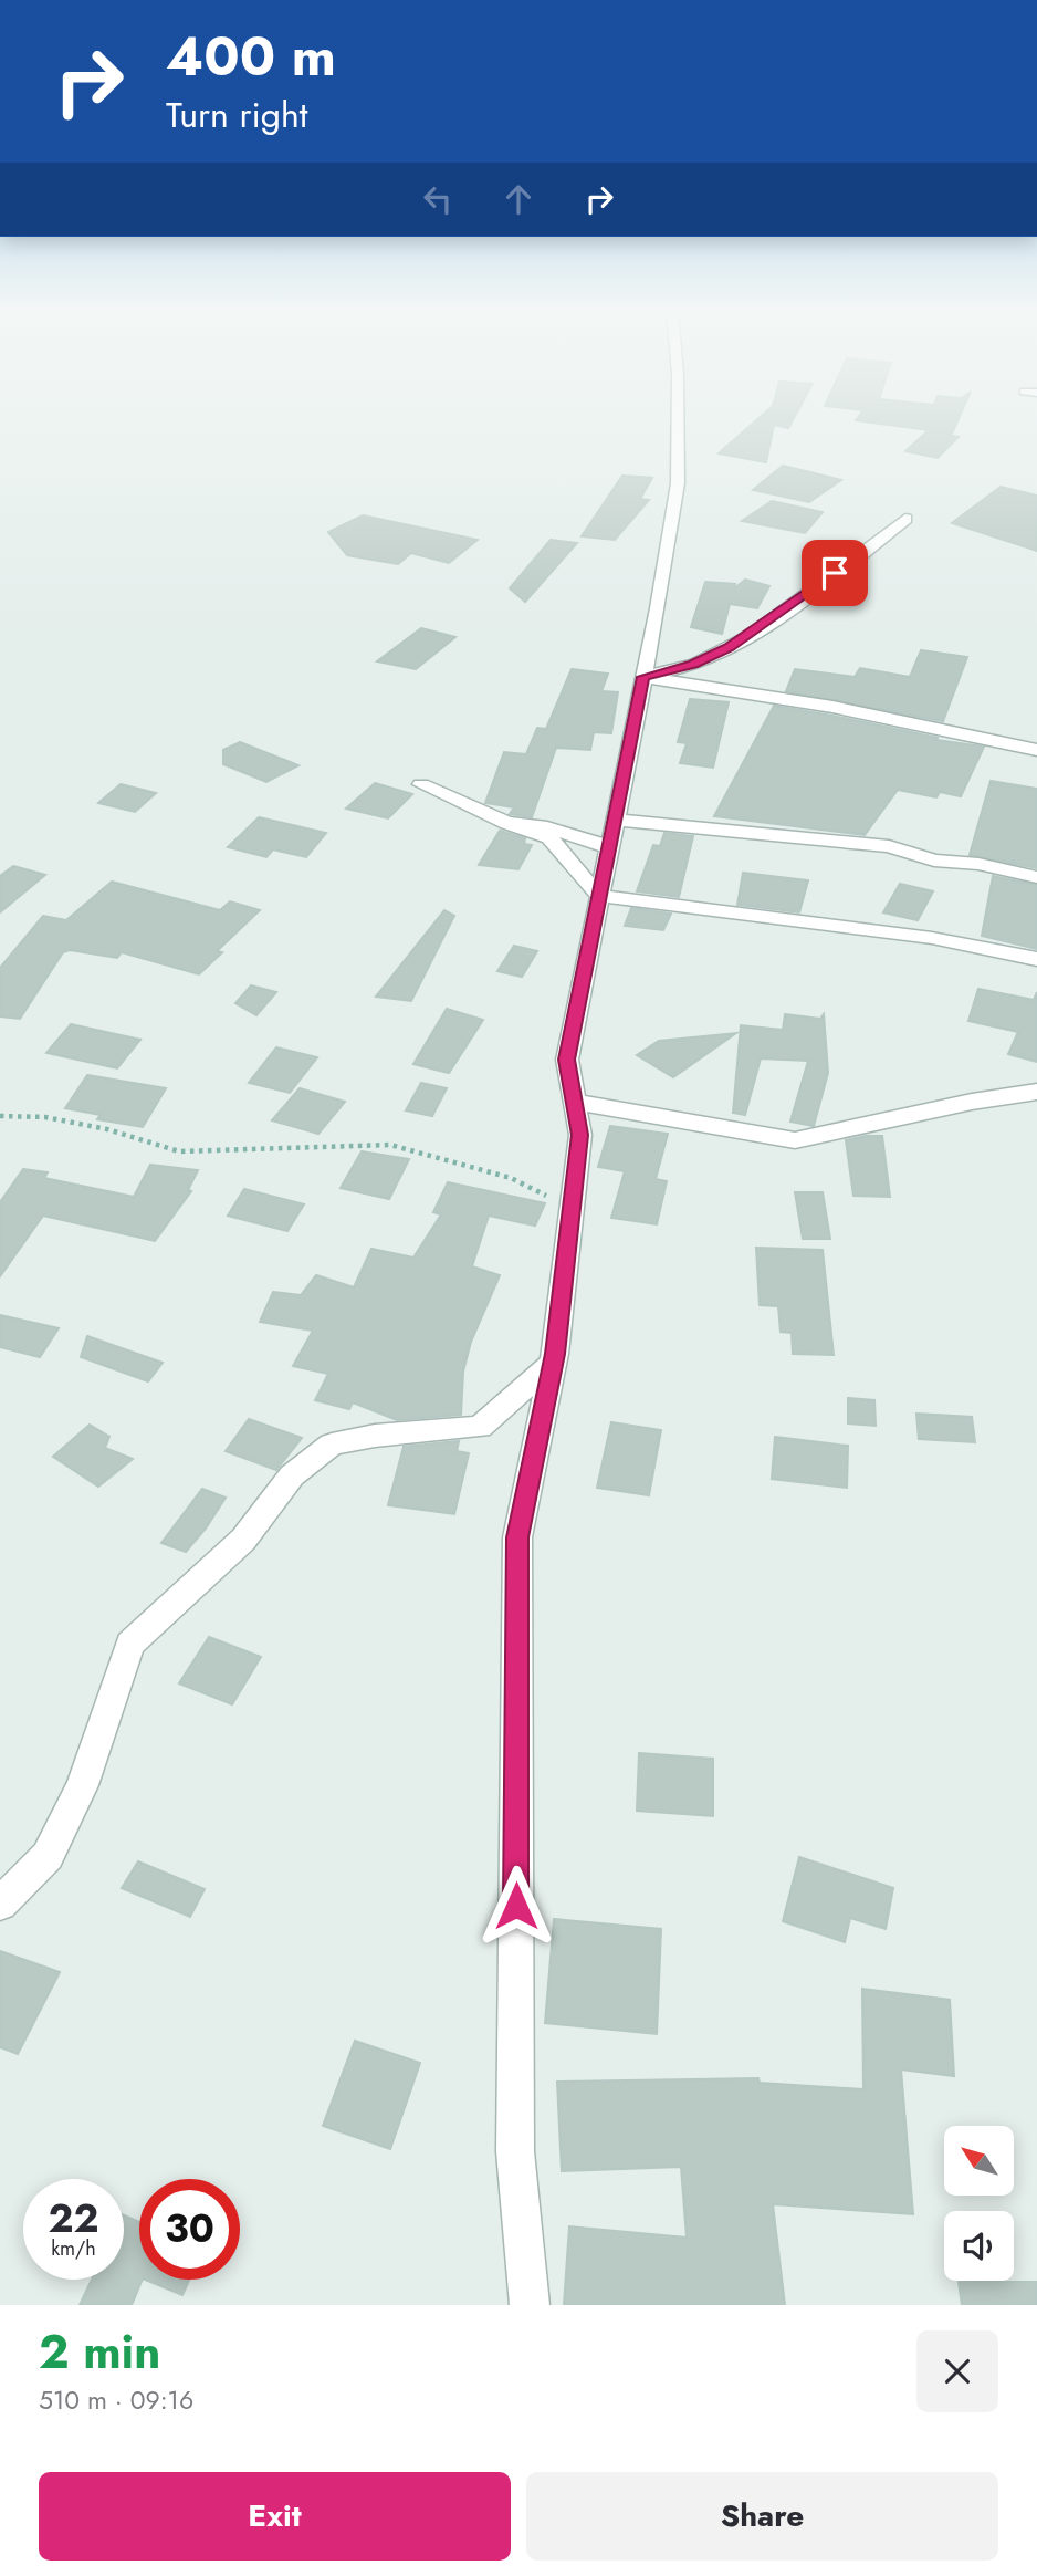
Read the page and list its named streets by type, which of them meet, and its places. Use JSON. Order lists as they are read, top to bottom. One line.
{"north":"top left","page":{"turn":["400 m","Turn right"],"speed":"22 km/h","limit":"30","heading":["2 min","510 m · 09:16"],"buttons":["Exit","Share"]}}
